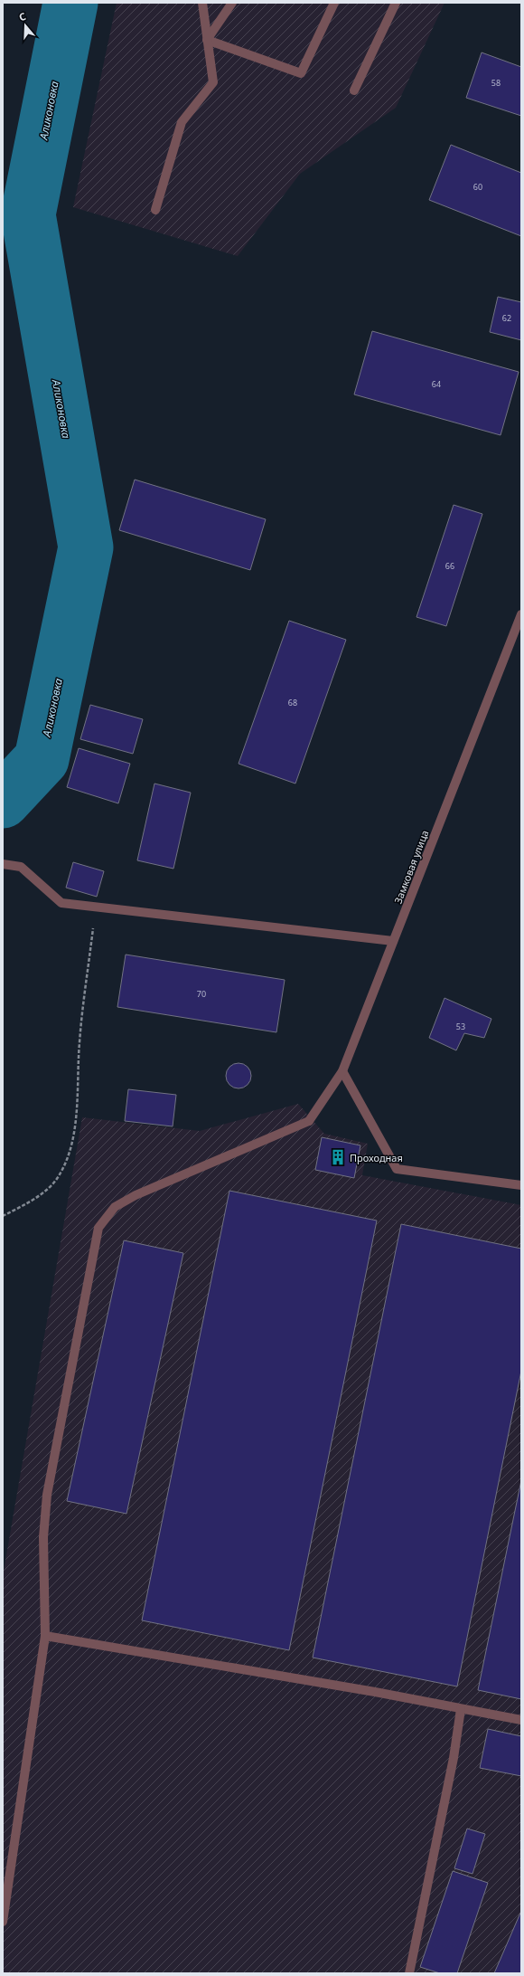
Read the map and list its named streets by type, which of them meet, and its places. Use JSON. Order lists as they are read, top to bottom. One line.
{"streets":{"street":["Замковая улица"]},"water":["Аликоновка"],"places":{"building":["Проходная"]},"house_numbers":["58","60","62","64","66","68","70","53"],"north":"top"}
